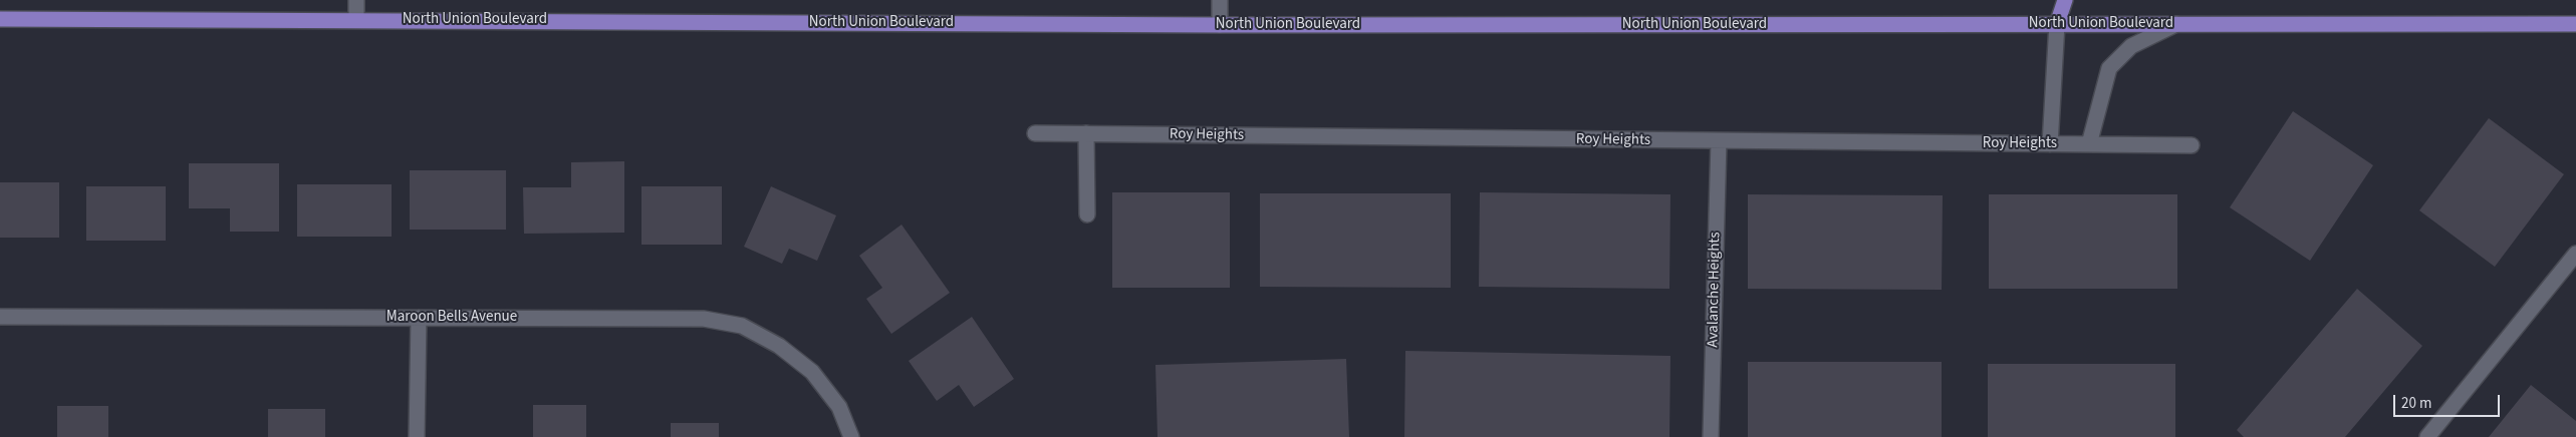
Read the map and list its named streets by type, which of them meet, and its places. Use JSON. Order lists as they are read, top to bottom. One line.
{"streets":{"main road":["North Union Boulevard"],"street":["Roy Heights","Avalanche Heights","Maroon Bells Avenue"]},"crossings":[["Roy Heights","Avalanche Heights"]],"scale_bar":"20 m"}
